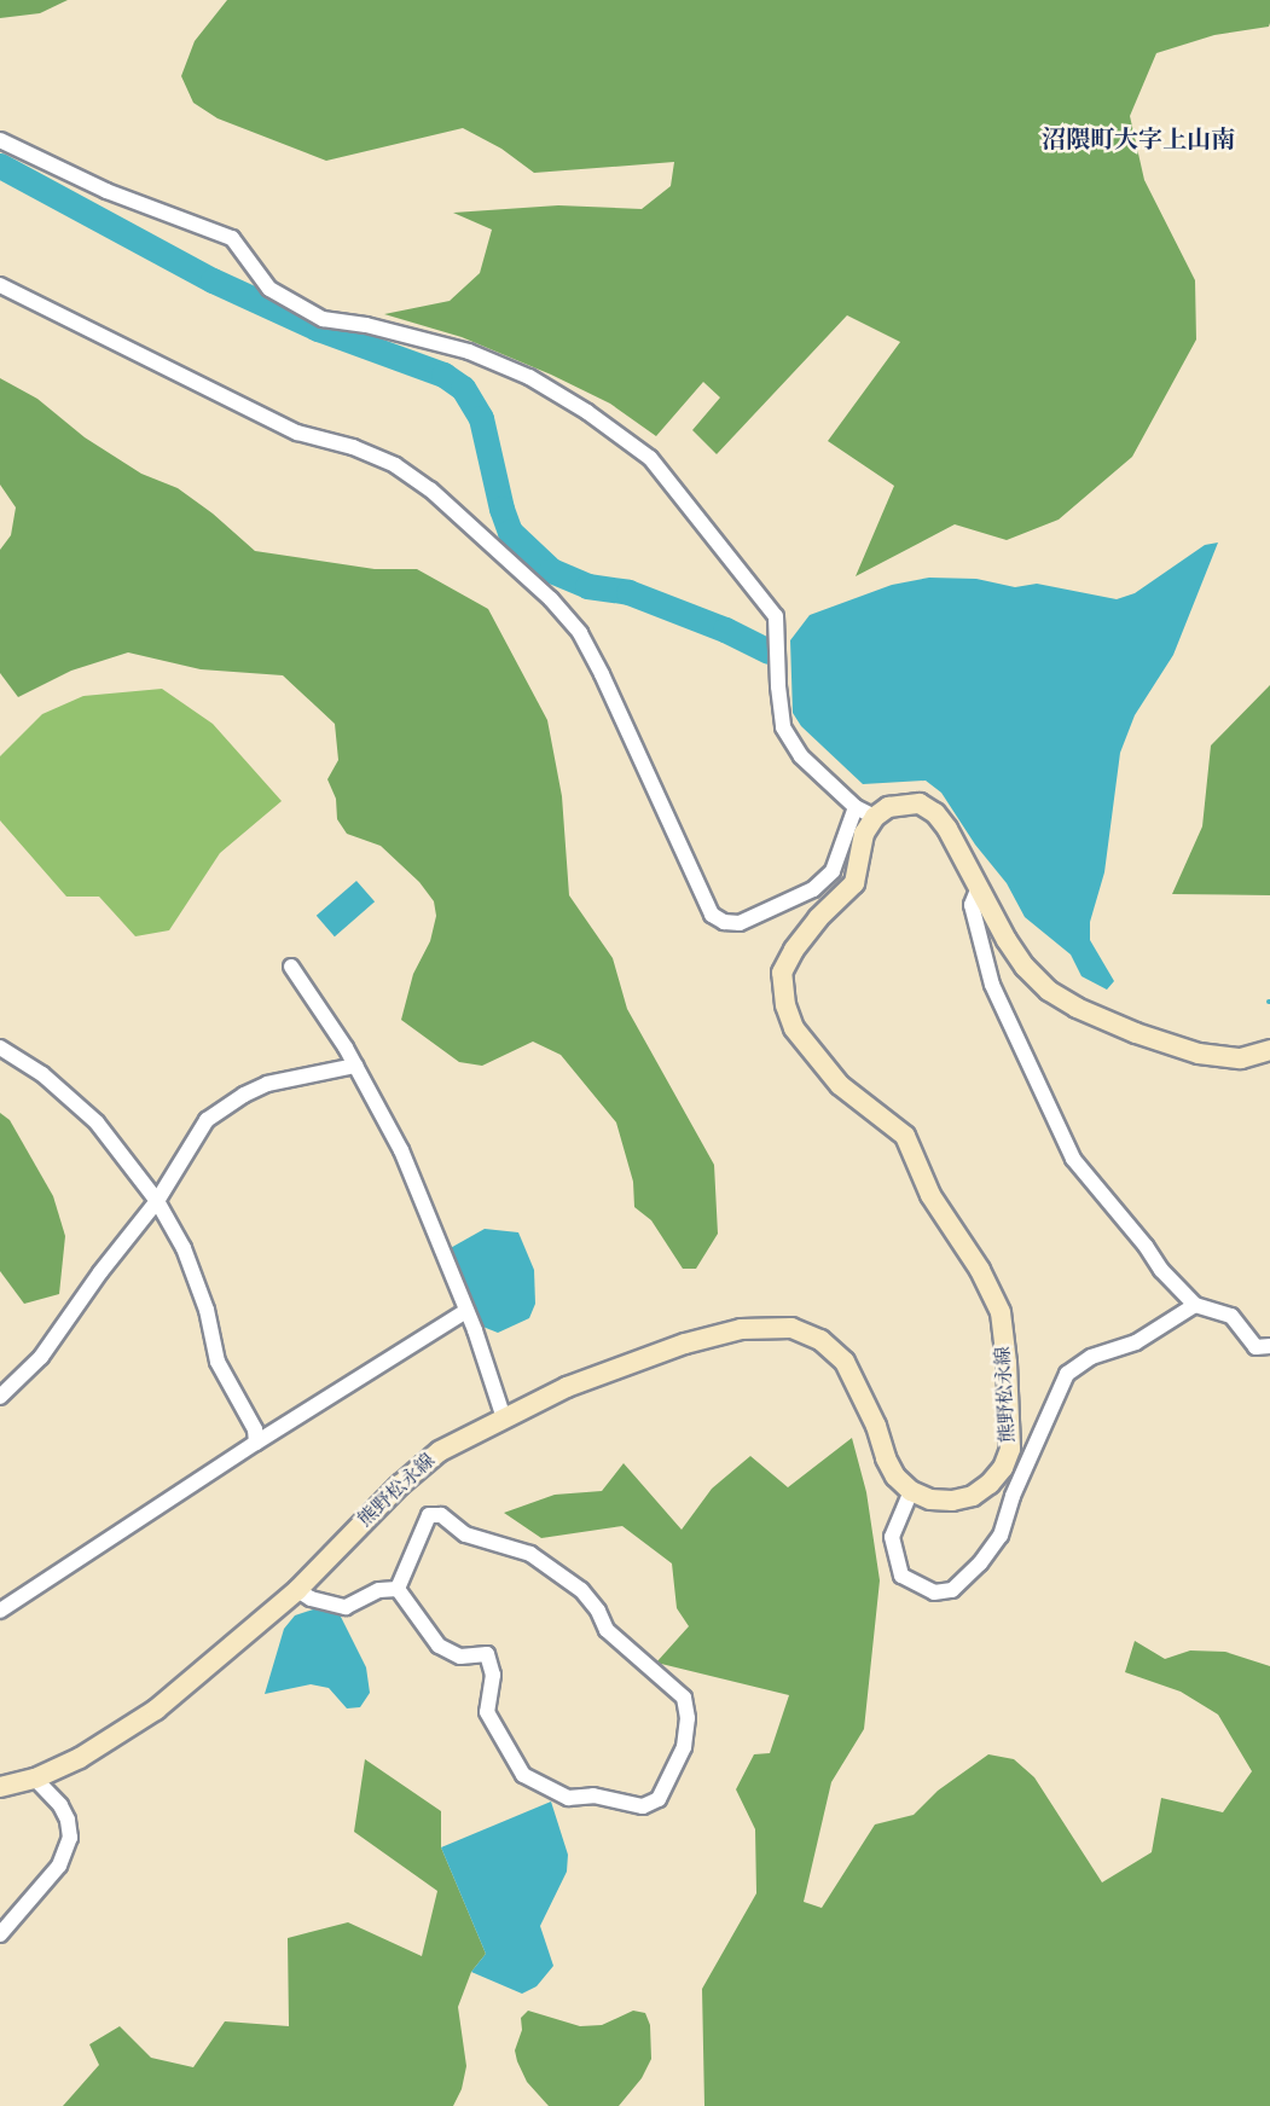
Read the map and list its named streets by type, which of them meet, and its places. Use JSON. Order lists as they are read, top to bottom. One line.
{"streets":{"main road":["熊野松永線"]},"districts":["沼隈町大字上山南"]}
